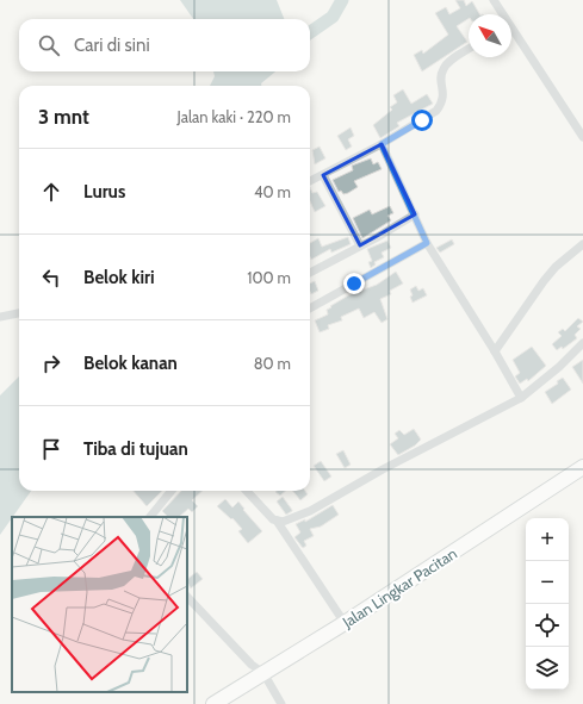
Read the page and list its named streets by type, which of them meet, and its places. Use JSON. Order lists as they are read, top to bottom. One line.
{"streets":{"highway":["Jalan Lingkar Pacitan"]},"north":"top left","page":{"search":"Cari di sini","heading":["3 mnt","Jalan kaki · 220 m"],"list":[["Lurus","40 m"],["Belok kiri","100 m"],["Belok kanan","80 m"],"Tiba di tujuan"],"map_buttons":["+","−"]}}
